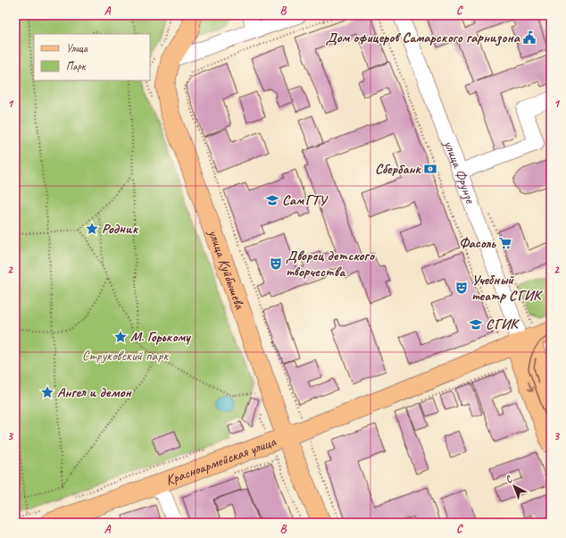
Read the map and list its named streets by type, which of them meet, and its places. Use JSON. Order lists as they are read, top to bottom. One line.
{"streets":{"main road":["улица Фрунзе","улица Куйбышева","Красноармейская улица"]},"crossings":[["улица Фрунзе","Красноармейская улица"],["улица Куйбышева","Красноармейская улица"]],"parks":["Струковский парк"],"places":{"public building":["Дом офицеров Самарского гарнизона"],"bank":["Сбербанк"],"school or university":["СамГТУ","СГИК"],"place":["Родник","М. Горькому","Ангел и демон"],"supermarket":["Фасоль"],"theatre":["Дворец детского творчества","Учебный театр СГИК"]},"legend":["Улица","Парк"],"north":"top left","grid":{"columns":["A","B","C"],"rows":["1","2","3"]}}
